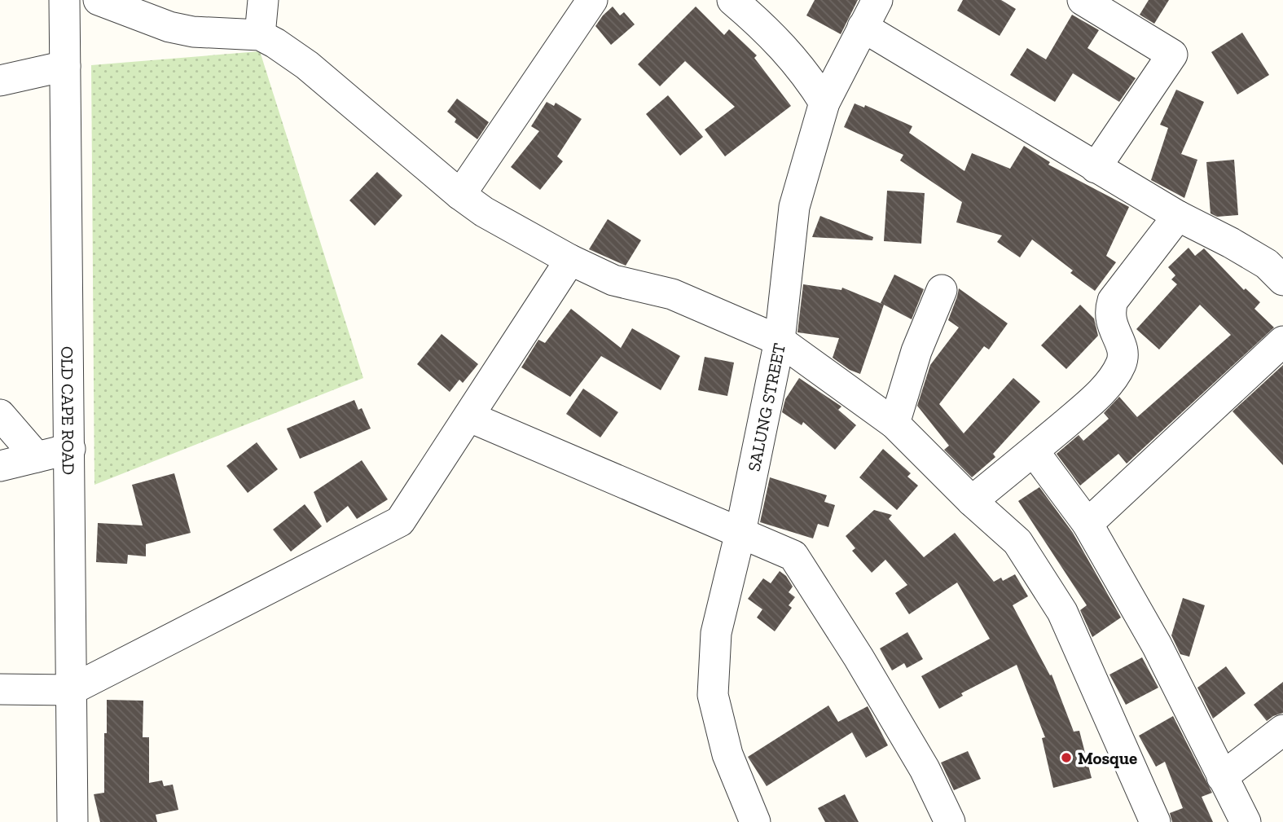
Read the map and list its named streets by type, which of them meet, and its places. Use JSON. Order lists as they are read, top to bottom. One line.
{"streets":{"street":["SALUNG STREET","OLD CAPE ROAD"]},"places":["Mosque"]}
